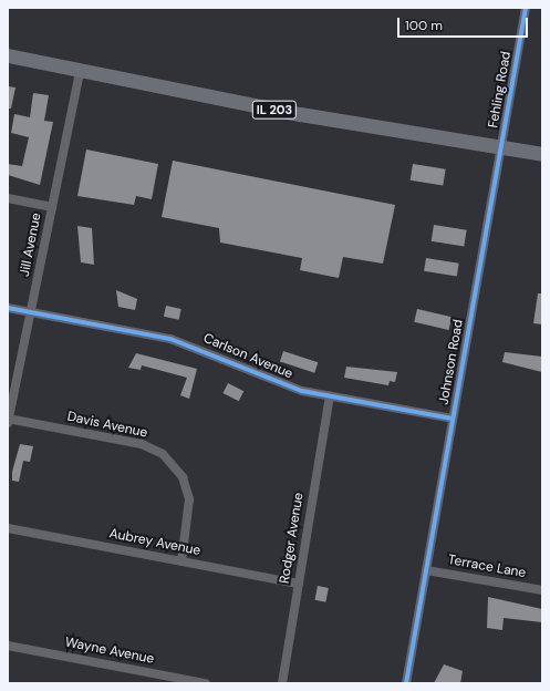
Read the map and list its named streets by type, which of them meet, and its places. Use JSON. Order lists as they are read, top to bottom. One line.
{"streets":{"main road":["IL 203"],"street":["Fehling Road","Jill Avenue","Carlson Avenue","Johnson Road","Davis Avenue","Rodger Avenue","Aubrey Avenue","Terrace Lane","Wayne Avenue"]},"crossings":[["Fehling Road","IL 203"],["Fehling Road","Johnson Road"],["IL 203","Jill Avenue"],["IL 203","Johnson Road"],["Jill Avenue","Carlson Avenue"],["Jill Avenue","Davis Avenue"],["Carlson Avenue","Johnson Road"],["Carlson Avenue","Rodger Avenue"],["Johnson Road","Terrace Lane"],["Davis Avenue","Aubrey Avenue"],["Rodger Avenue","Aubrey Avenue"]],"scale_bar":"100 m"}
